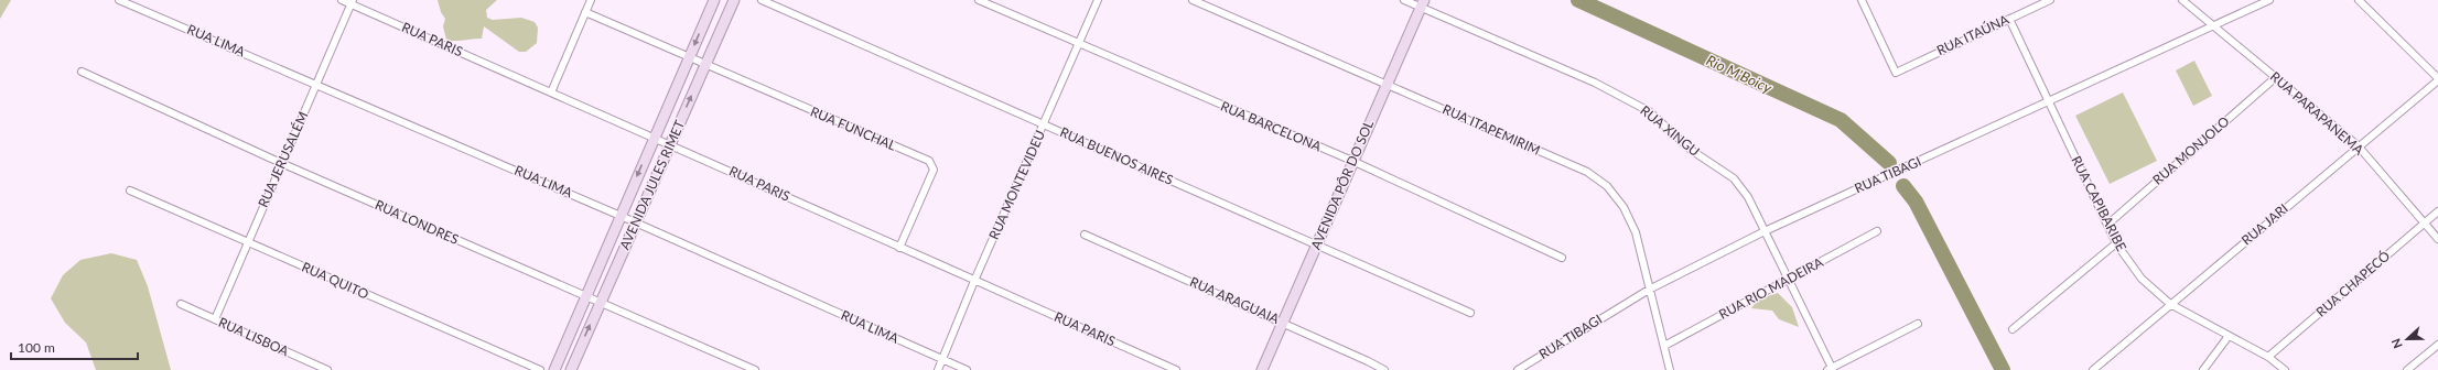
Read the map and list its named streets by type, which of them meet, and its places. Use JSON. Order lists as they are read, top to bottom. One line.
{"streets":{"main road":["AVENIDA JULES RIMET","AVENIDA PÔR DO SOL"],"street":["RUA ITAÚNA","RUA PARIS","RUA LIMA","RUA PARAPANEMA","RUA BARCELONA","RUA FUNCHAL","RUA ITAPEMIRIM","RUA XINGU","RUA MONJOLO","RUA BUENOS AIRES","RUA JERUSALÉM","RUA TIBAGI","RUA MONTEVIDEU","RUA CAPIBARIBE","RUA LONDRES","RUA JARI","RUA QUITO","RUA CHAPECÓ","RUA RIO MADEIRA","RUA ARAGUAIA","RUA LISBOA"]},"crossings":[["RUA ITAÚNA","RUA CAPIBARIBE"],["RUA PARIS","RUA FUNCHAL"],["RUA PARIS","RUA JERUSALÉM"],["RUA PARIS","AVENIDA JULES RIMET"],["RUA PARIS","RUA MONTEVIDEU"],["RUA LIMA","RUA JERUSALÉM"],["RUA LIMA","AVENIDA JULES RIMET"],["RUA LIMA","RUA MONTEVIDEU"],["RUA PARAPANEMA","RUA MONJOLO"],["RUA PARAPANEMA","RUA TIBAGI"],["RUA PARAPANEMA","RUA JARI"],["RUA PARAPANEMA","RUA CHAPECÓ"],["RUA BARCELONA","RUA MONTEVIDEU"],["RUA BARCELONA","AVENIDA PÔR DO SOL"],["RUA FUNCHAL","AVENIDA JULES RIMET"],["RUA ITAPEMIRIM","RUA TIBAGI"],["RUA ITAPEMIRIM","AVENIDA PÔR DO SOL"],["RUA ITAPEMIRIM","RUA RIO MADEIRA"],["RUA XINGU","RUA TIBAGI"],["RUA XINGU","AVENIDA PÔR DO SOL"],["RUA XINGU","RUA RIO MADEIRA"],["RUA MONJOLO","RUA CAPIBARIBE"],["RUA BUENOS AIRES","RUA MONTEVIDEU"],["RUA BUENOS AIRES","AVENIDA PÔR DO SOL"],["RUA JERUSALÉM","RUA LONDRES"],["RUA JERUSALÉM","RUA QUITO"],["RUA JERUSALÉM","RUA LISBOA"],["RUA TIBAGI","RUA CAPIBARIBE"],["AVENIDA JULES RIMET","RUA LONDRES"],["AVENIDA PÔR DO SOL","RUA ARAGUAIA"],["RUA CAPIBARIBE","RUA JARI"],["RUA CAPIBARIBE","RUA CHAPECÓ"]],"water":["Rio M'Boicy"],"scale_bar":"100 m","north":"left"}
